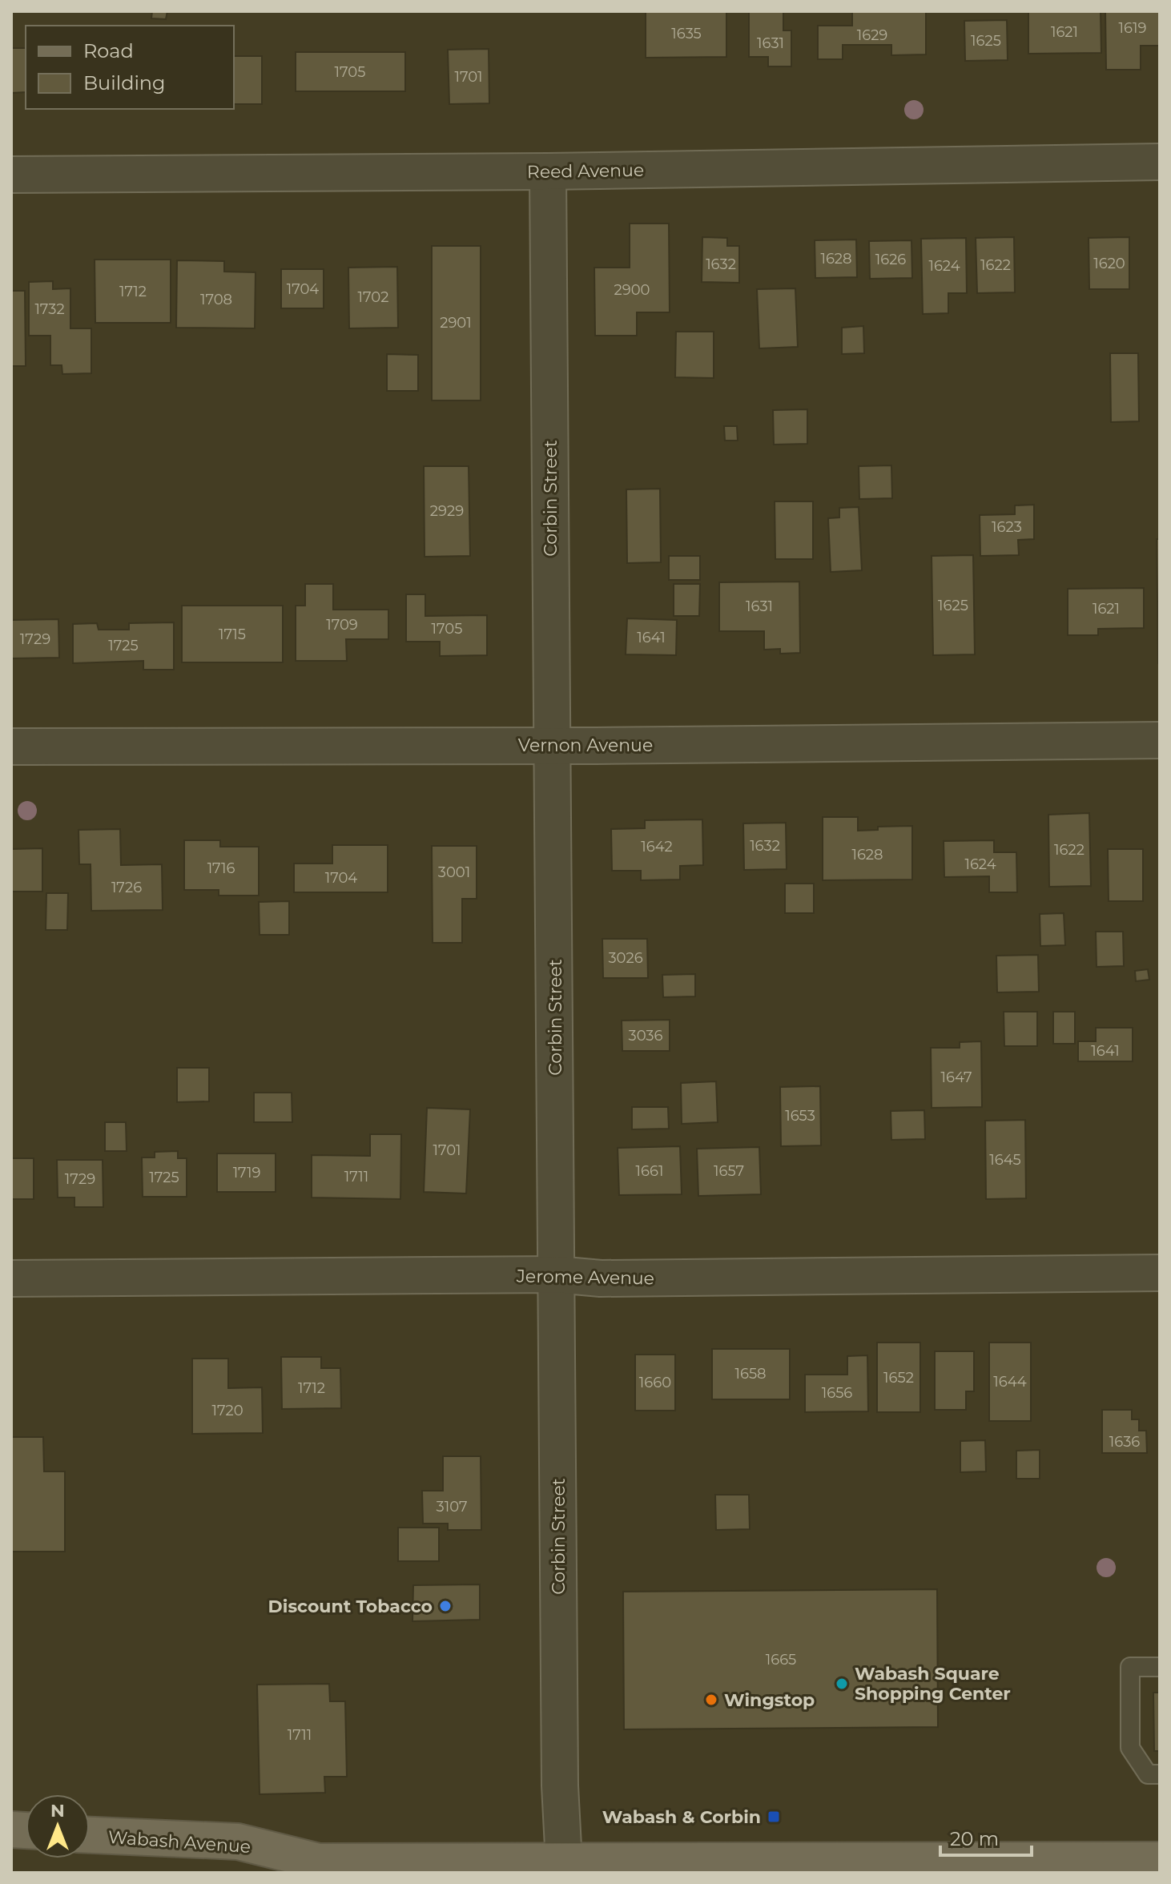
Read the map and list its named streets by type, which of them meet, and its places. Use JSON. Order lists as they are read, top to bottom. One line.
{"streets":{"main road":["Wabash Avenue"],"street":["Reed Avenue","Corbin Street","Vernon Avenue","Jerome Avenue"]},"crossings":[["Reed Avenue","Corbin Street"],["Corbin Street","Vernon Avenue"],["Corbin Street","Jerome Avenue"],["Corbin Street","Wabash Avenue"]],"places":{"other":["Discount Tobacco","Wabash Square Shopping Center","Wingstop"],"transit":["Wabash & Corbin"]},"house_numbers":["1619","1621","1635","1629","1625","1631","1705","1701","1628","1626","1620","1632","1622","1624","1704","2900","1712","1702","1708","1732","2901","2929","1623","1625","1631","1621","1709","1705","1715","1641","1729","1725","1632","1642","1622","1628","1624","1716","3001","1704","1726","3026","3036","1641","1647","1653","1701","1645","1661","1657","1719","1711","1725","1729","1658","1652","1644","1660","1712","1656","1720","1636","3107","1665","1711"],"legend":["Road","Building"],"scale_bar":"20 m","north":"top"}
